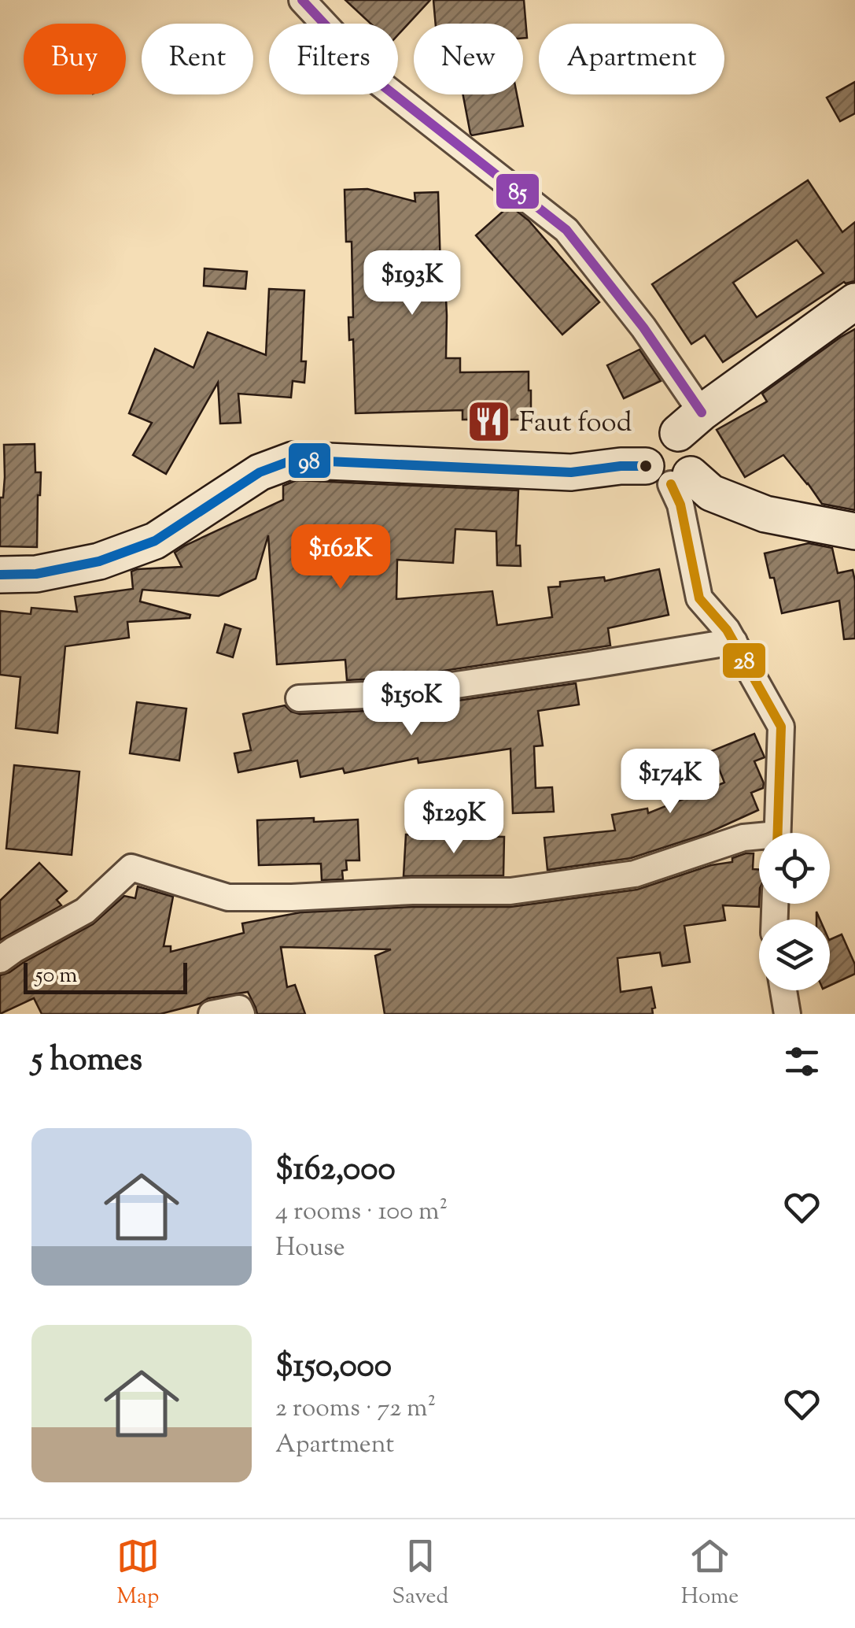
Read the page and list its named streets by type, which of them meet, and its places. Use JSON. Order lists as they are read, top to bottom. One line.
{"places":{"restaurant":["Faut food"]},"lines":["transit line 85","transit line 98","transit line 28"],"scale_bar":"50 m","page":{"chip":["Buy","Rent","Filters","New","Apartment"],"price":["$193K","$162K","$150K","$174K","$129K"],"scale":"50 m","heading":"5 homes","list":[{"name":"$162,000","note":"4 rooms · 100 m² · House"},{"name":"$150,000","note":"2 rooms · 72 m² · Apartment"}],"tabs":["Map","Saved","Home"]}}
